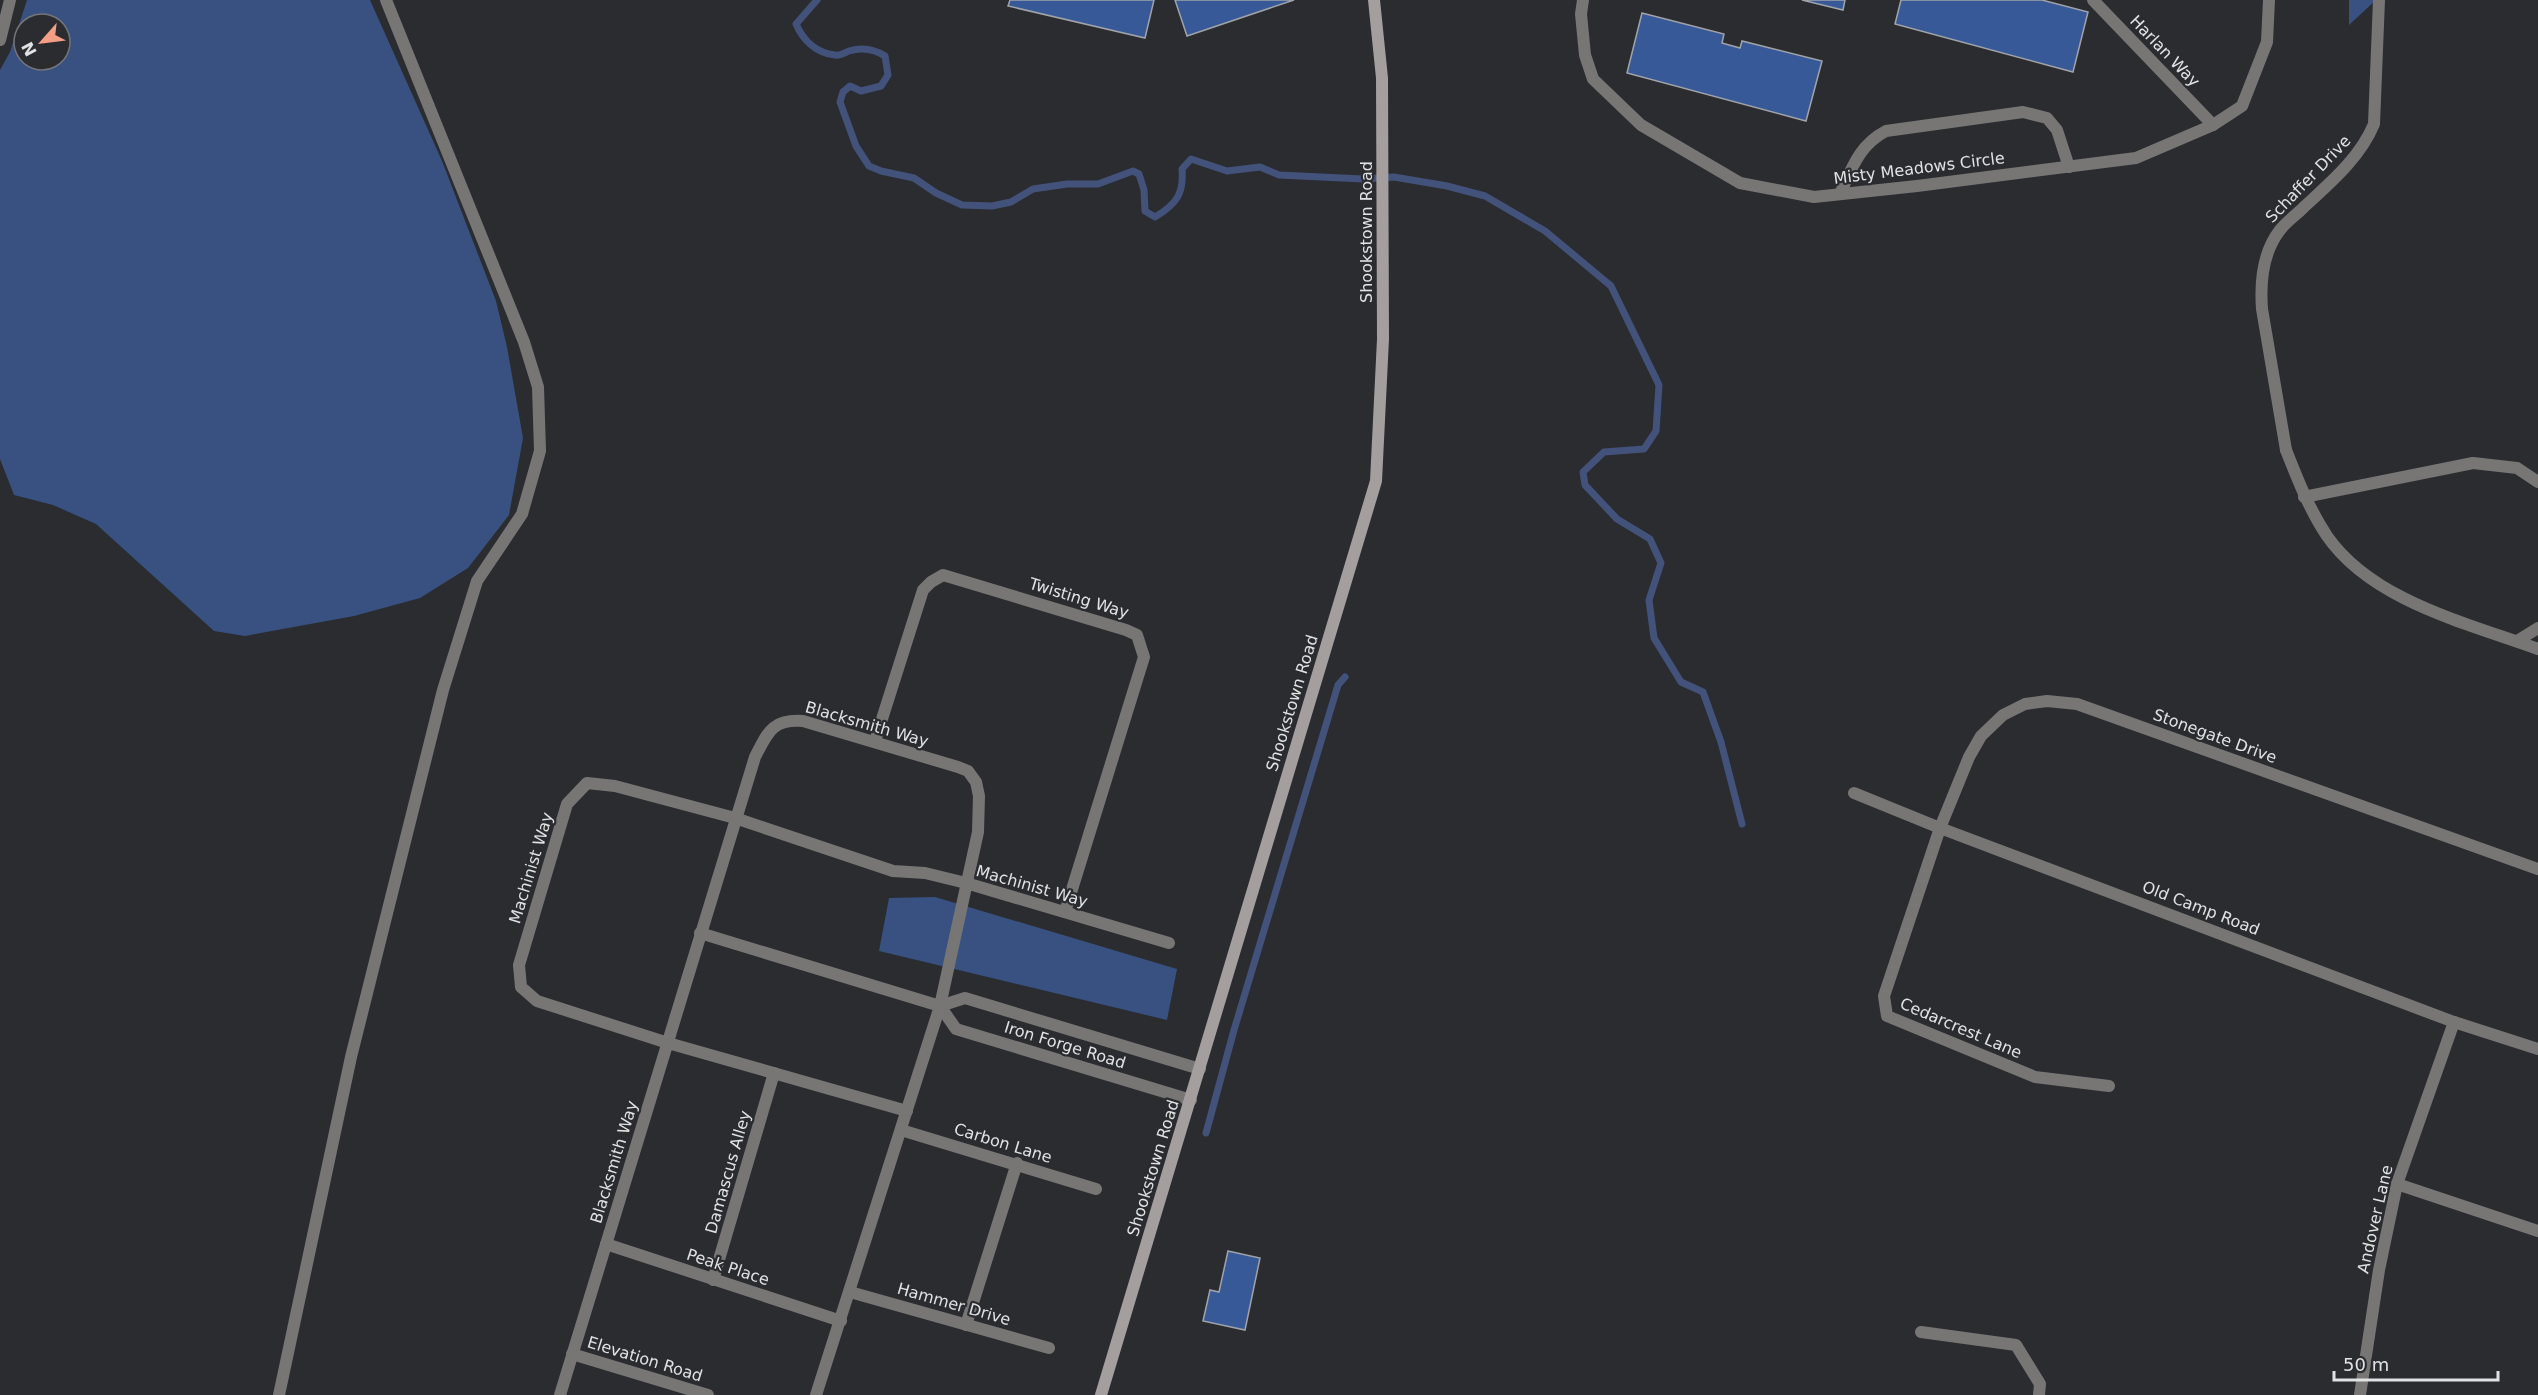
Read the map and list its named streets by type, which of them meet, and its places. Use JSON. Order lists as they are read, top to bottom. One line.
{"streets":{"street":["Harlan Way","Misty Meadows Circle","Schaffer Drive","Shookstown Road","Twisting Way","Blacksmith Way","Stonegate Drive","Machinist Way","Old Camp Road","Cedarcrest Lane","Iron Forge Road","Carbon Lane","Damascus Alley","Andover Lane","Peak Place","Hammer Drive","Elevation Road"]},"crossings":[["Harlan Way","Misty Meadows Circle"],["Shookstown Road","Iron Forge Road"],["Twisting Way","Blacksmith Way"],["Twisting Way","Machinist Way"],["Blacksmith Way","Machinist Way"],["Blacksmith Way","Iron Forge Road"],["Blacksmith Way","Carbon Lane"],["Blacksmith Way","Peak Place"],["Blacksmith Way","Hammer Drive"],["Blacksmith Way","Elevation Road"],["Stonegate Drive","Old Camp Road"],["Stonegate Drive","Cedarcrest Lane"],["Machinist Way","Damascus Alley"],["Old Camp Road","Cedarcrest Lane"],["Old Camp Road","Andover Lane"],["Damascus Alley","Peak Place"]],"scale_bar":"50 m","north":"bottom left"}
